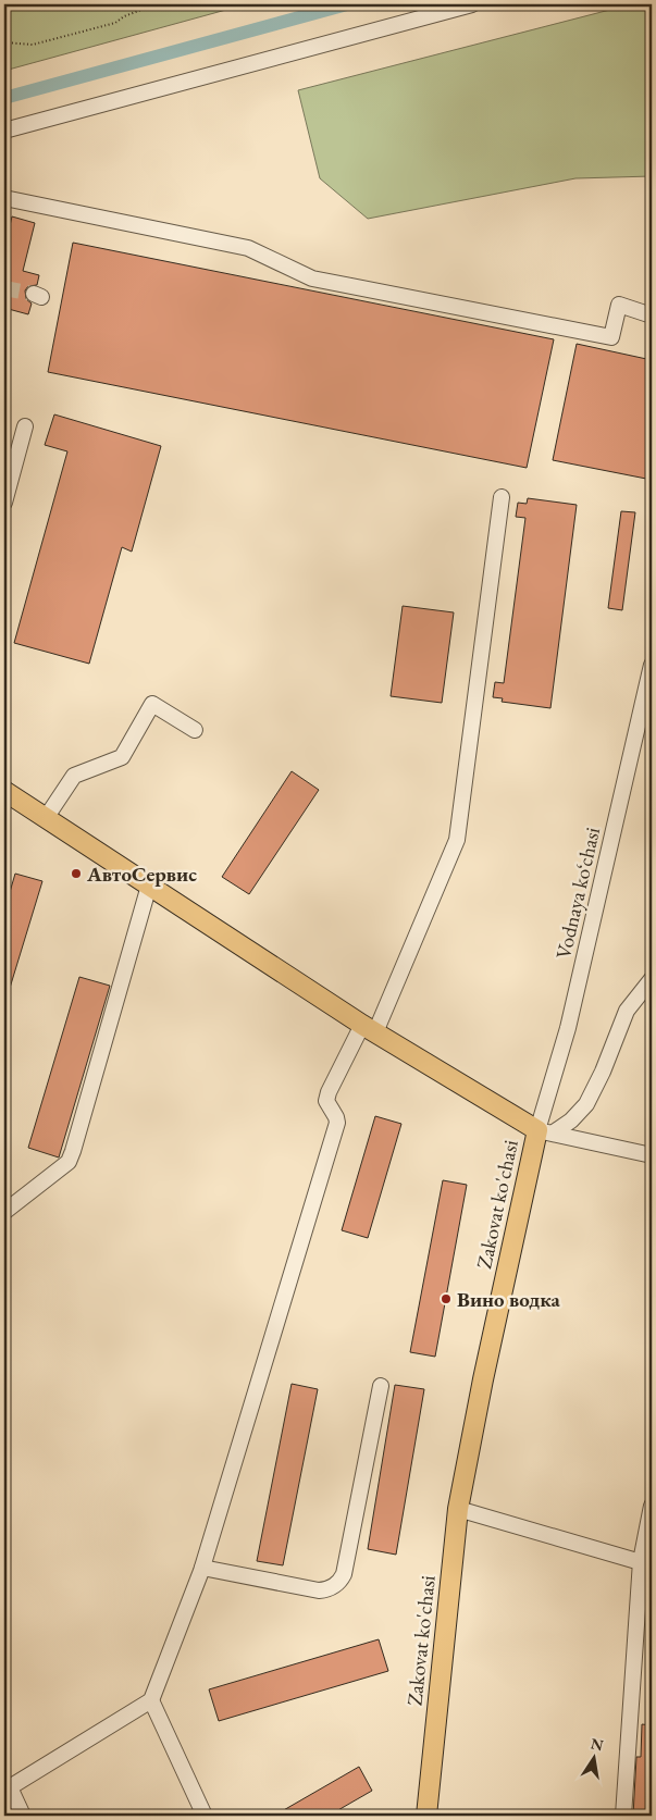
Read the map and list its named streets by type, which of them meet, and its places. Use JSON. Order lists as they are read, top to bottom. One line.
{"streets":{"main road":["Zakovat ko'chasi"],"street":["Vodnaya ko‘chasi"]},"crossings":[["Vodnaya ko‘chasi","Zakovat ko'chasi"]],"places":["АвтоСервис","Вино водка"],"north":"top"}
